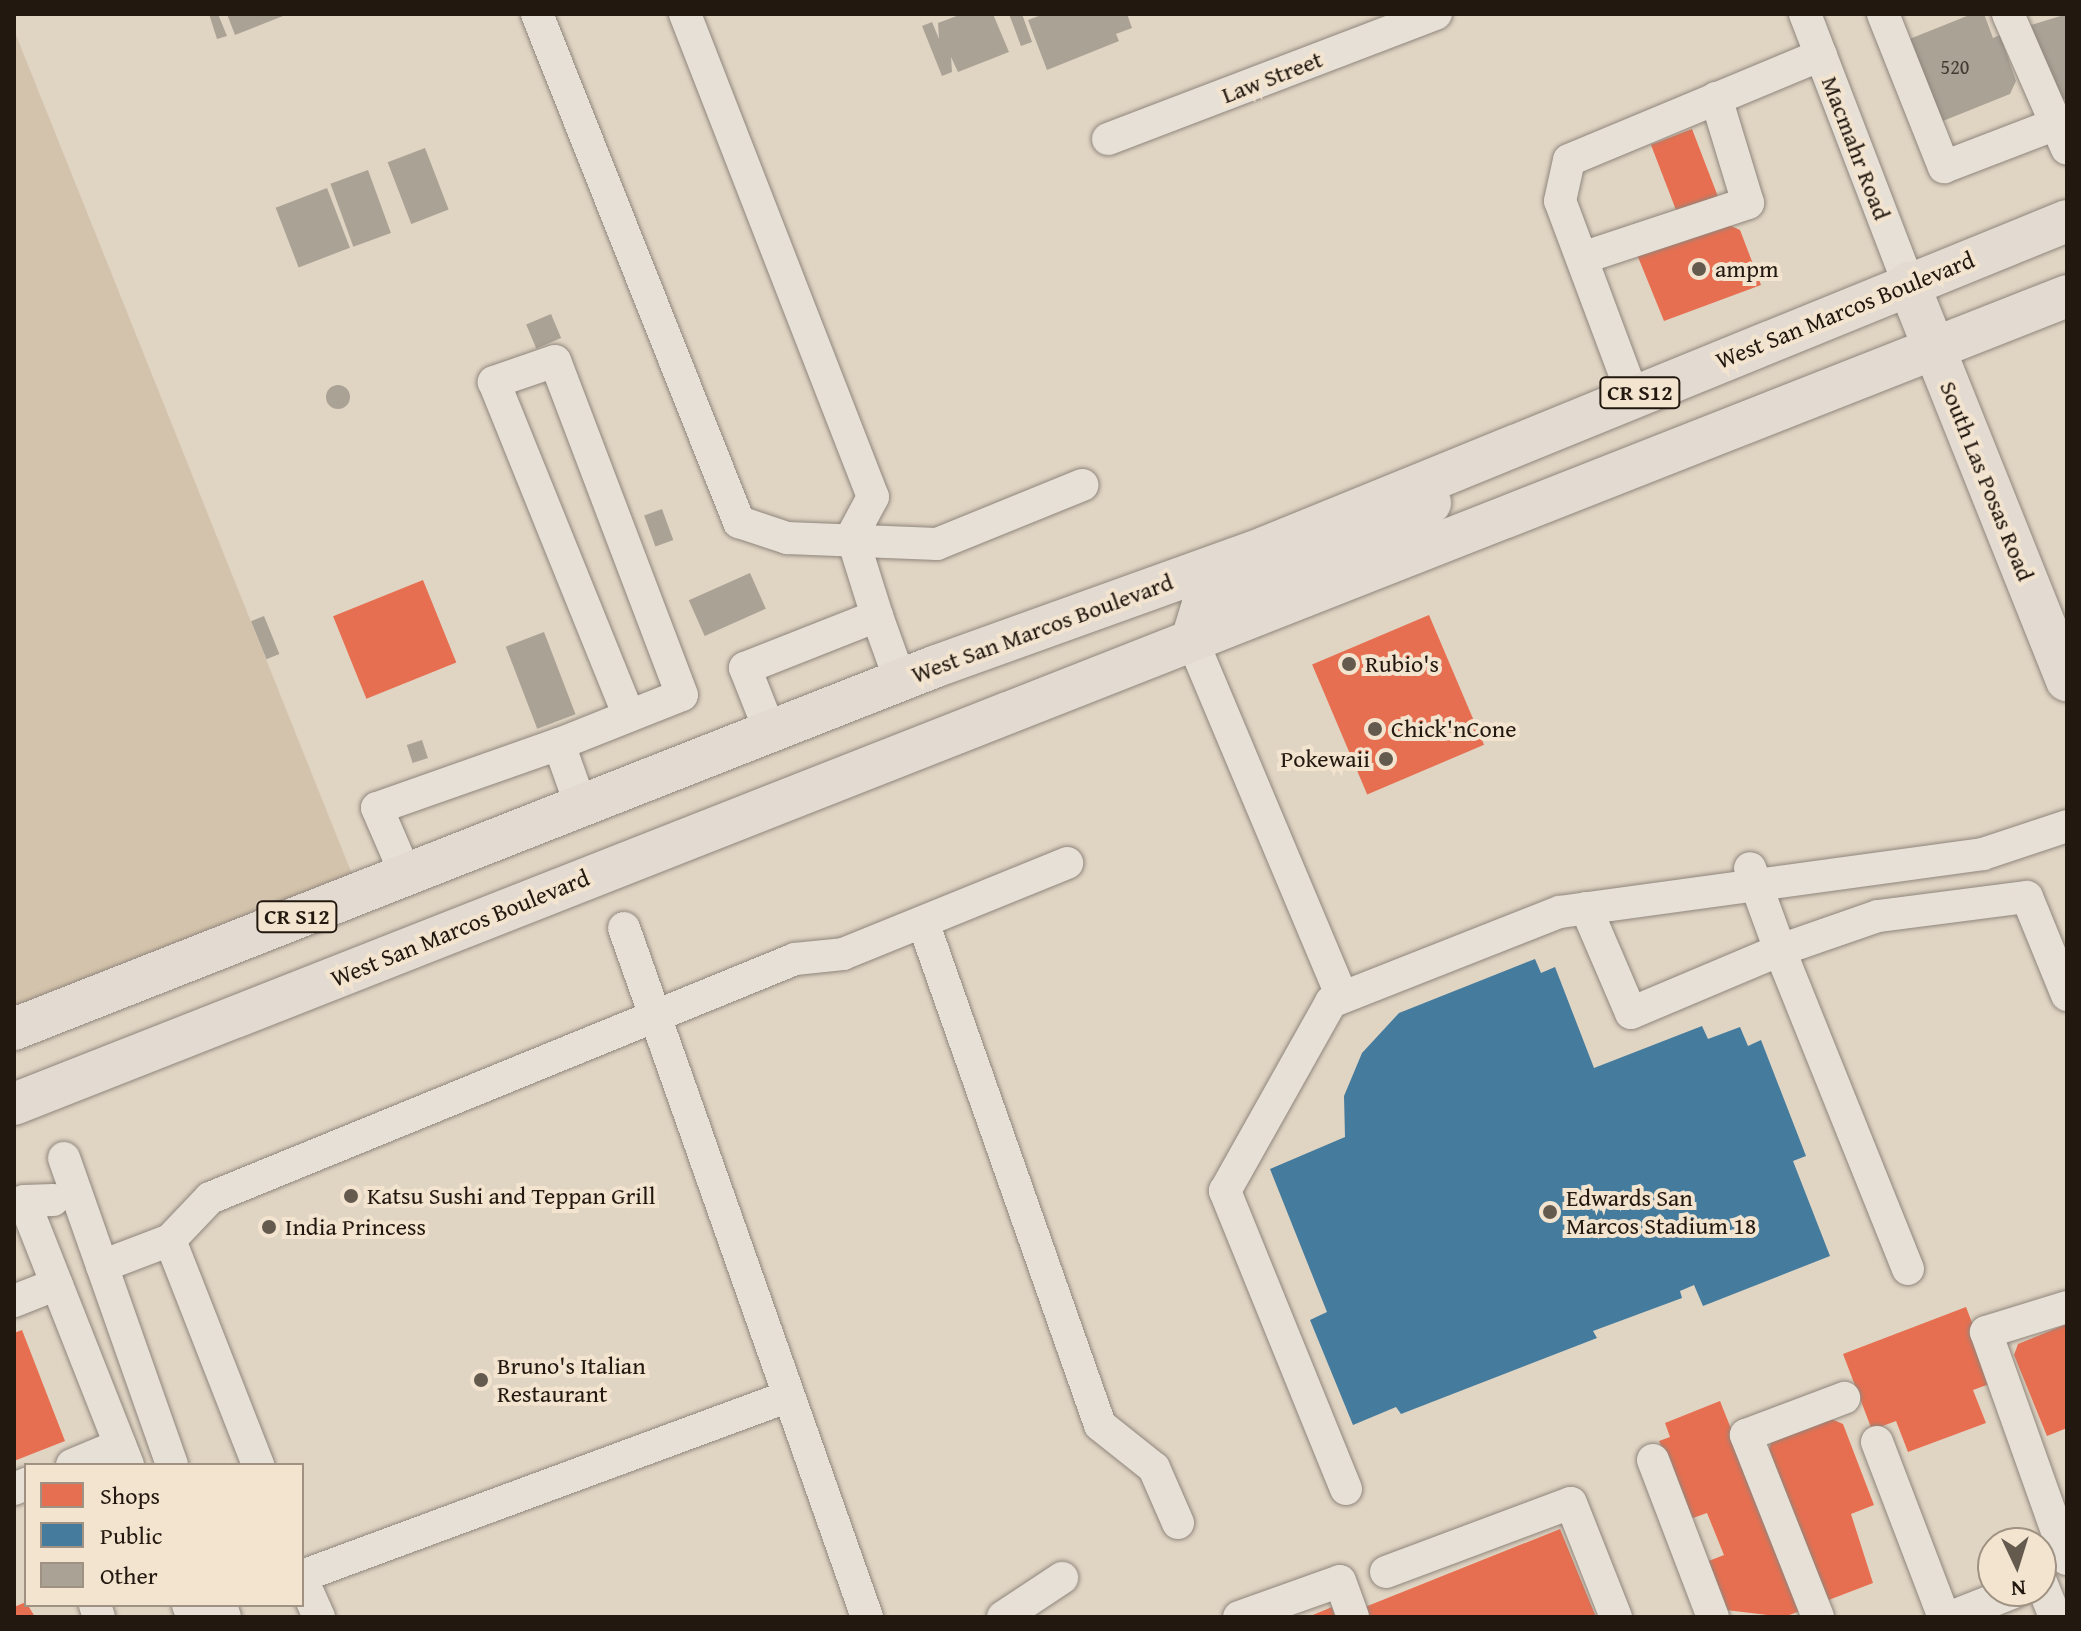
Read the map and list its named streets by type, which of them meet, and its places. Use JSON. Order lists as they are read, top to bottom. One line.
{"streets":{"main road":["West San Marcos Boulevard","CR S12","South Las Posas Road"],"street":["Law Street","Macmahr Road"]},"crossings":[["Macmahr Road","West San Marcos Boulevard"],["Macmahr Road","South Las Posas Road"],["West San Marcos Boulevard","South Las Posas Road"]],"places":["ampm","Rubio's","Chick'nCone","Pokewaii","Katsu Sushi and Teppan Grill","Edwards San Marcos Stadium 18","India Princess","Bruno's Italian Restaurant"],"house_numbers":["520"],"legend":["Shops","Public","Other"],"north":"bottom"}
